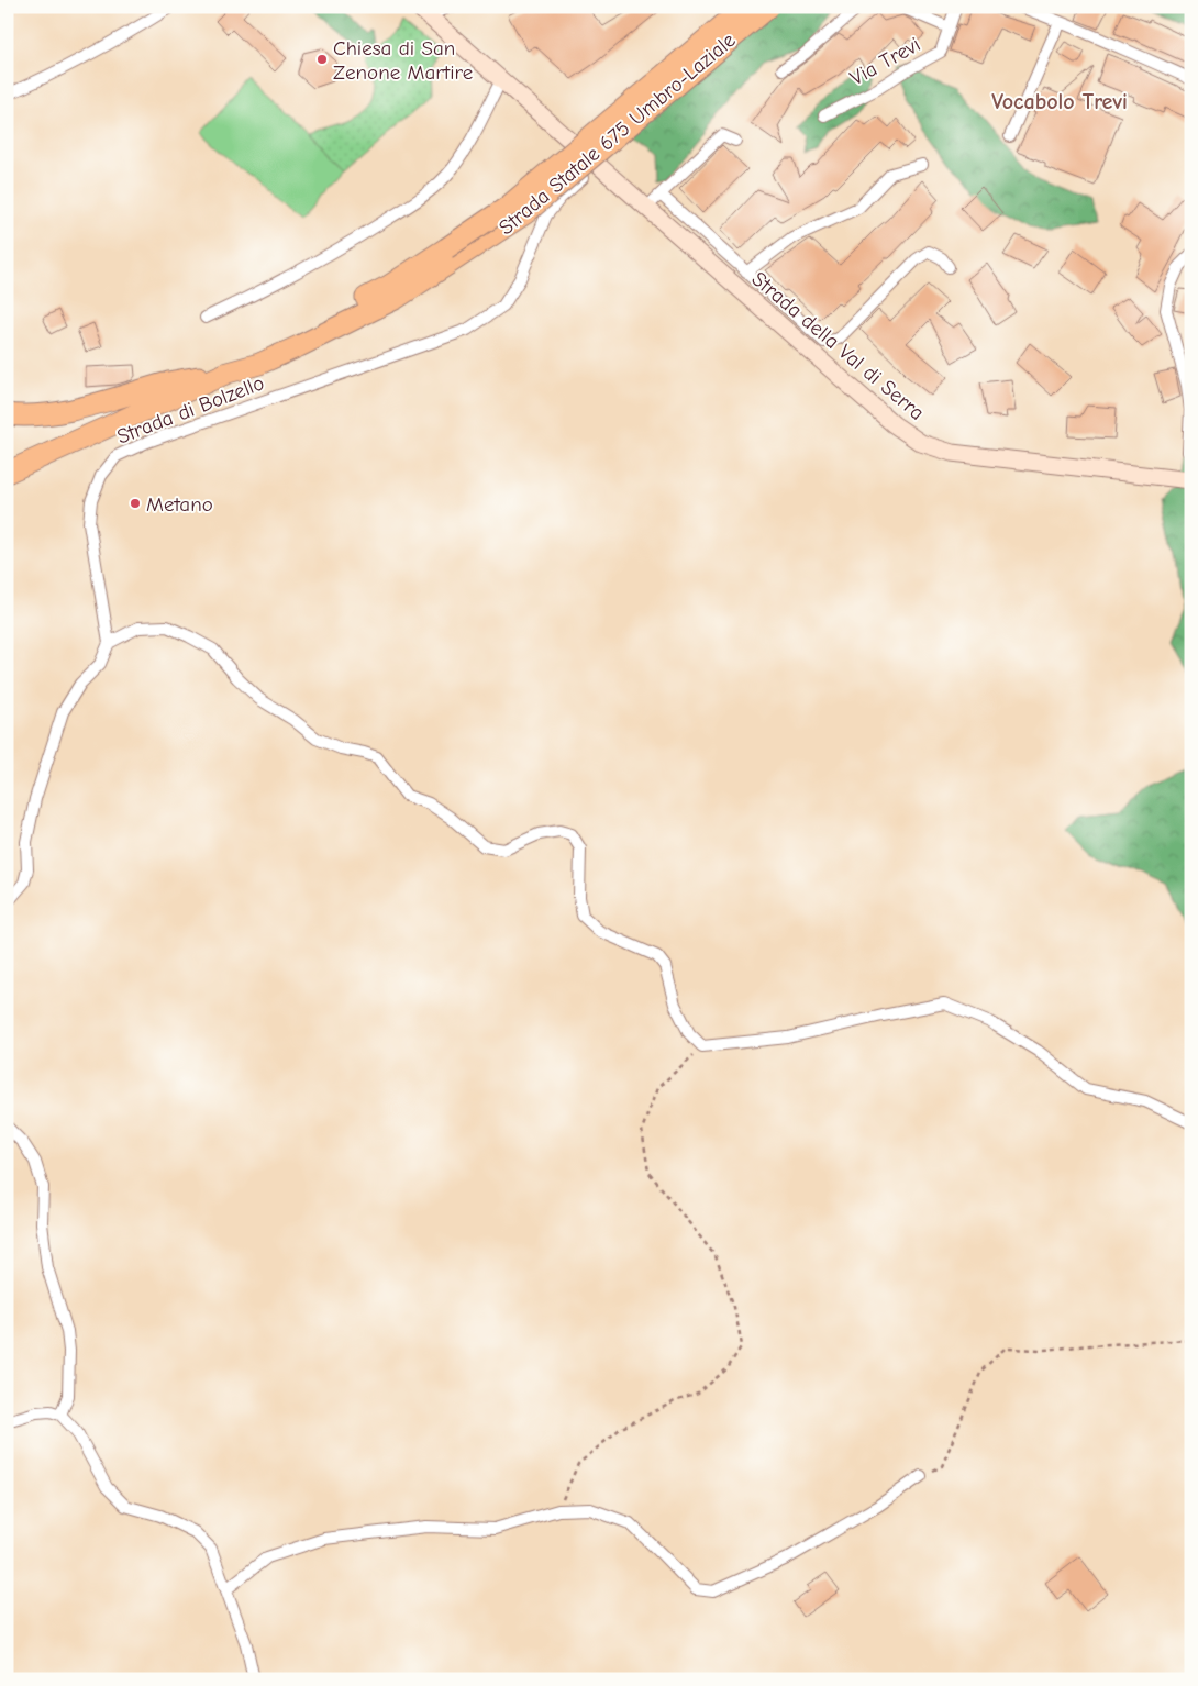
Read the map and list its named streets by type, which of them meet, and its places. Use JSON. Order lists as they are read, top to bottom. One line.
{"streets":{"highway":["Strada Statale 675 Umbro-Laziale"],"street":["Via Trevi","Strada della Val di Serra","Strada di Bolzello"]},"crossings":[["Strada della Val di Serra","Strada di Bolzello"]],"districts":["Vocabolo Trevi"],"places":["Chiesa di San Zenone Martire","Metano"]}
